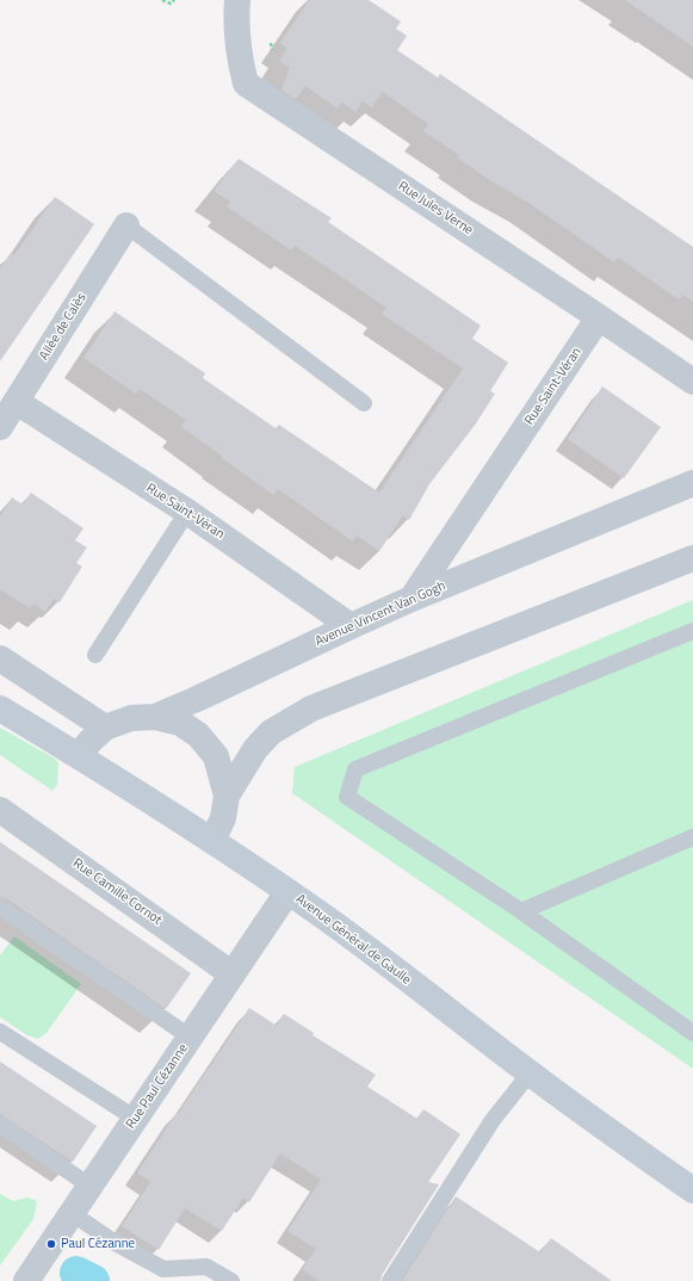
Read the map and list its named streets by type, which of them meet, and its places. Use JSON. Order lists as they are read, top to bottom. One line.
{"streets":{"street":["Rue Jules Verne","Allée de Calès","Rue Saint-Véran","Avenue Vincent Van Gogh","Rue Camille Cornot","Avenue Général de Gaulle","Rue Paul Cézanne"]},"crossings":[["Rue Jules Verne","Rue Saint-Véran"],["Allée de Calès","Rue Saint-Véran"],["Rue Saint-Véran","Avenue Vincent Van Gogh"],["Avenue Vincent Van Gogh","Avenue Général de Gaulle"],["Rue Camille Cornot","Rue Paul Cézanne"],["Avenue Général de Gaulle","Rue Paul Cézanne"]],"places":["Paul Cézanne"]}
